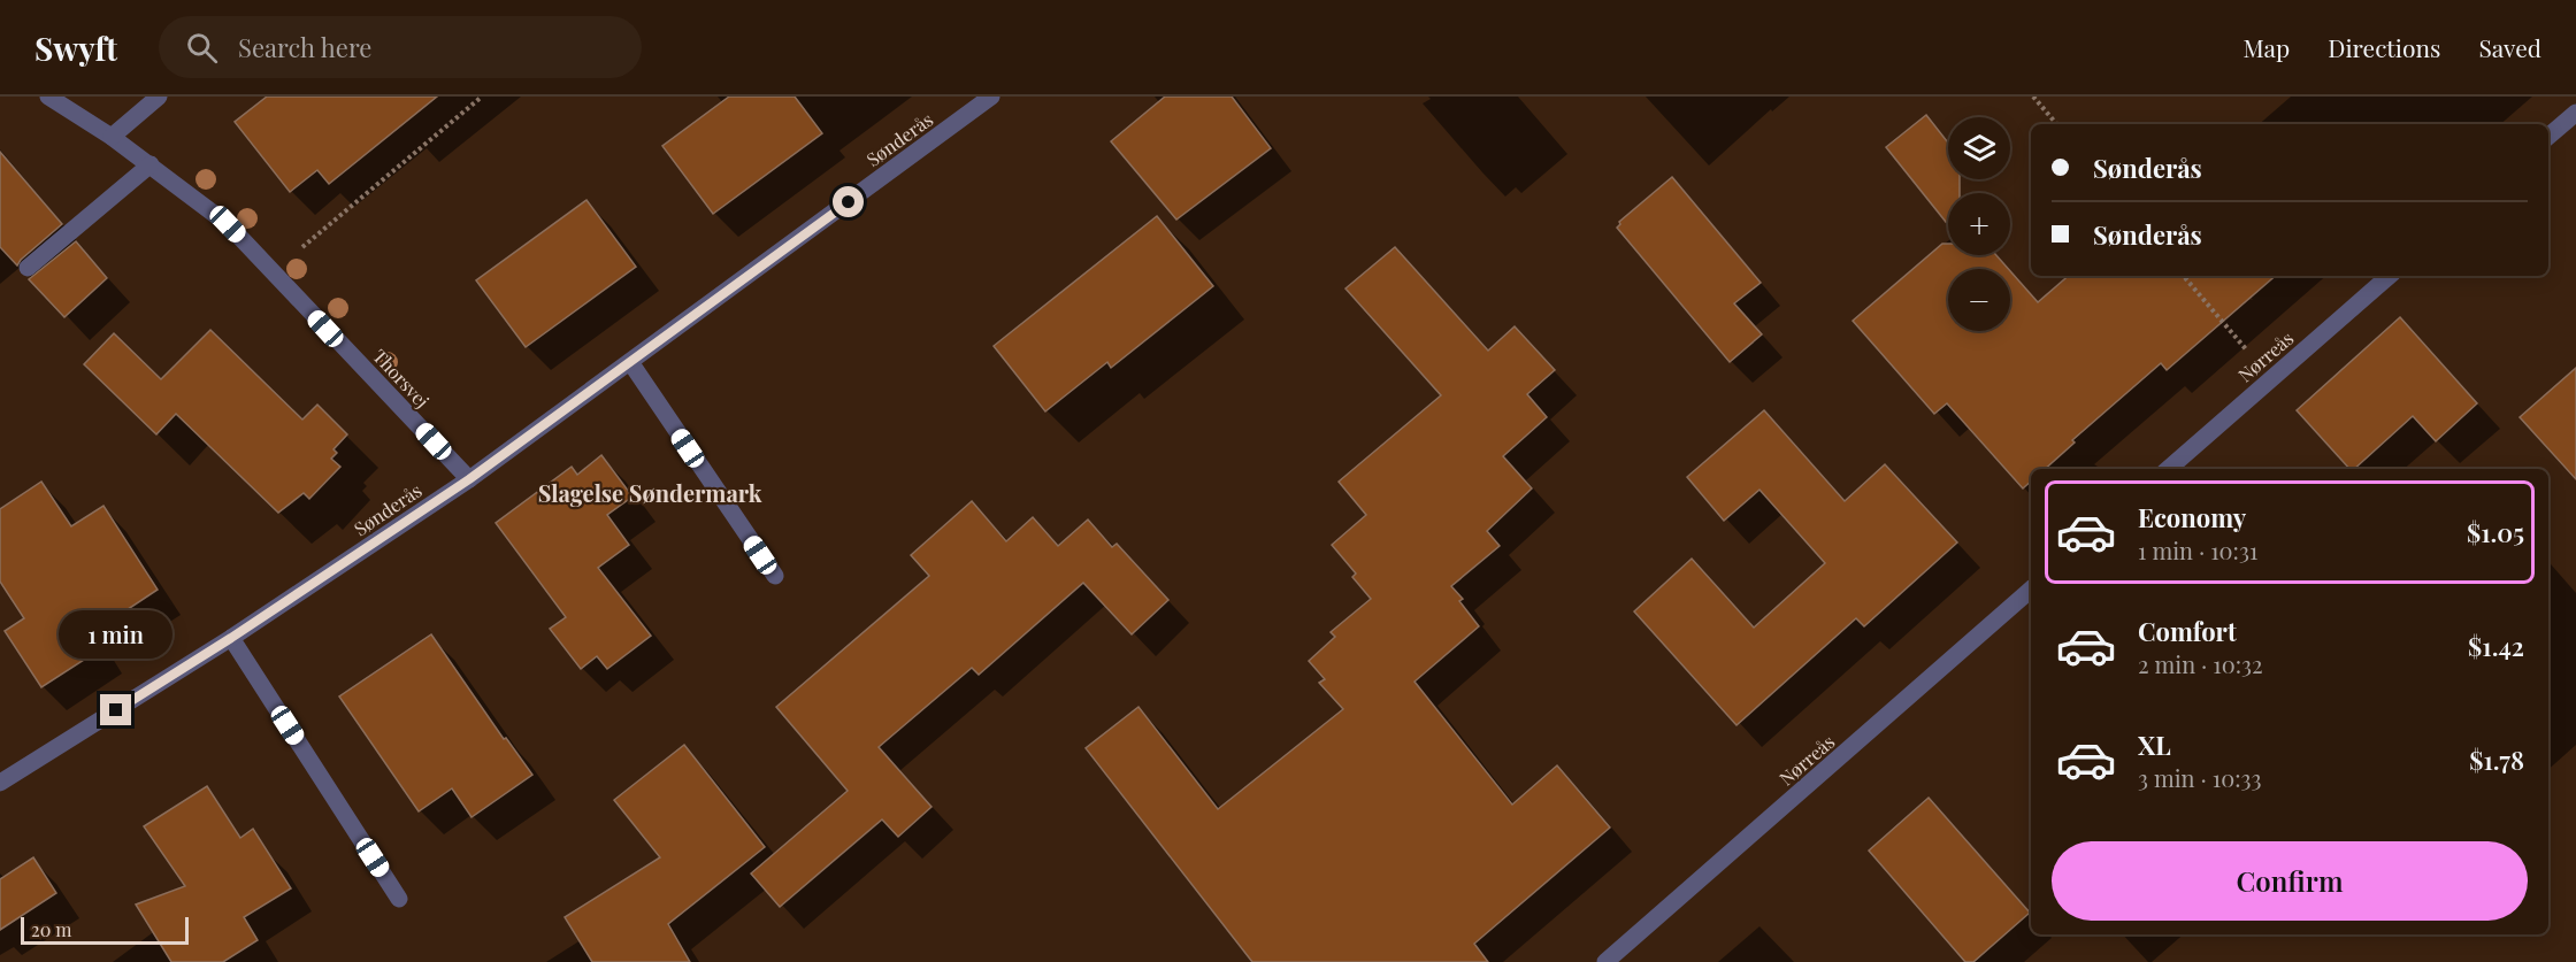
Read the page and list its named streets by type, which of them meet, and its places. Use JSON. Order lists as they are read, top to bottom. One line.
{"streets":{"street":["Sønderås","Nørreås","Thorsvej"]},"crossings":[["Sønderås","Thorsvej"]],"districts":["Slagelse Søndermark"],"scale_bar":"20 m","page":{"header":"Swyft","search":"Search here","nav":["Map","Directions","Saved"],"map_buttons":["+","−"],"banner":["Sønderås","Sønderås"],"list":[{"name":"Economy","note":"1 min · 10:31","value":"$1.05"},{"name":"Comfort","note":"2 min · 10:32","value":"$1.42"},{"name":"XL","note":"3 min · 10:33","value":"$1.78"}],"bubble":"1 min","buttons":"Confirm","scale":"20 m"}}
